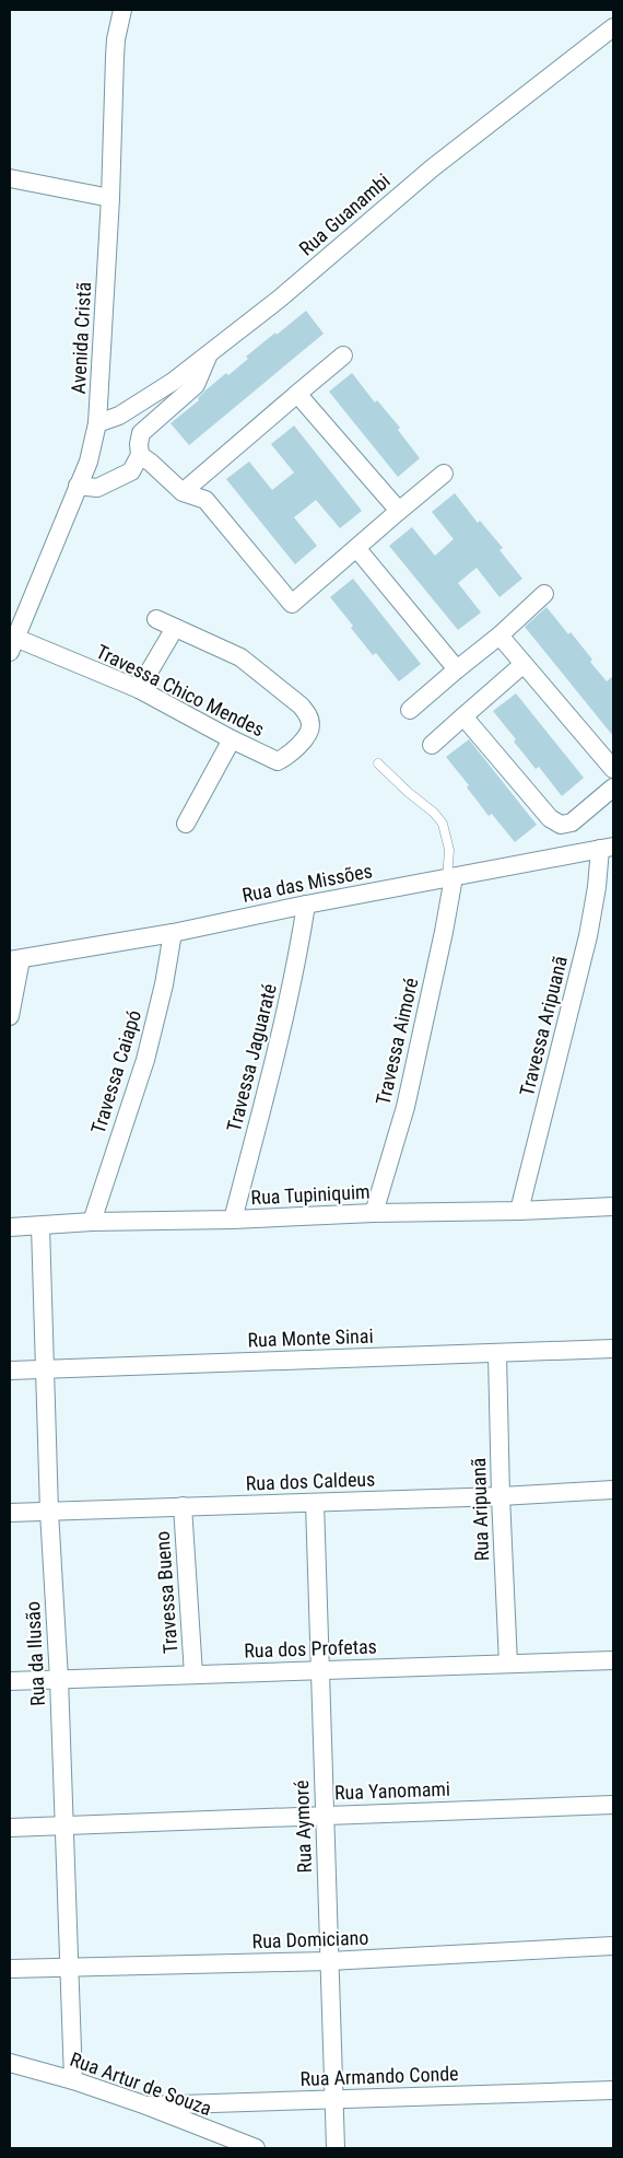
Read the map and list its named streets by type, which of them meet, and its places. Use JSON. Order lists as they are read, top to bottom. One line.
{"streets":{"street":["Rua Guanambi","Avenida Cristã","Travessa Chico Mendes","Rua das Missões","Travessa Aripuanã","Travessa Aimoré","Travessa Jaguaraté","Travessa Caiapó","Rua Tupiniquim","Rua Monte Sinai","Rua dos Caldeus","Rua Aripuanã","Travessa Bueno","Rua dos Profetas","Rua da Ilusão","Rua Yanomami","Rua Aymoré","Rua Domiciano","Rua Armando Conde","Rua Artur de Souza"]},"crossings":[["Rua Guanambi","Avenida Cristã"],["Avenida Cristã","Travessa Chico Mendes"],["Rua das Missões","Travessa Aripuanã"],["Rua das Missões","Travessa Aimoré"],["Rua das Missões","Travessa Jaguaraté"],["Rua das Missões","Travessa Caiapó"],["Travessa Aripuanã","Rua Tupiniquim"],["Travessa Aimoré","Rua Tupiniquim"],["Travessa Jaguaraté","Rua Tupiniquim"],["Travessa Caiapó","Rua Tupiniquim"],["Rua Tupiniquim","Rua da Ilusão"],["Rua Monte Sinai","Rua Aripuanã"],["Rua Monte Sinai","Rua da Ilusão"],["Rua dos Caldeus","Rua Aripuanã"],["Rua dos Caldeus","Travessa Bueno"],["Rua dos Caldeus","Rua da Ilusão"],["Rua dos Caldeus","Rua Aymoré"],["Rua Aripuanã","Rua dos Profetas"],["Travessa Bueno","Rua dos Profetas"],["Rua dos Profetas","Rua da Ilusão"],["Rua dos Profetas","Rua Aymoré"],["Rua da Ilusão","Rua Yanomami"],["Rua da Ilusão","Rua Domiciano"],["Rua da Ilusão","Rua Artur de Souza"],["Rua Yanomami","Rua Aymoré"],["Rua Aymoré","Rua Domiciano"],["Rua Aymoré","Rua Armando Conde"],["Rua Armando Conde","Rua Artur de Souza"]]}
